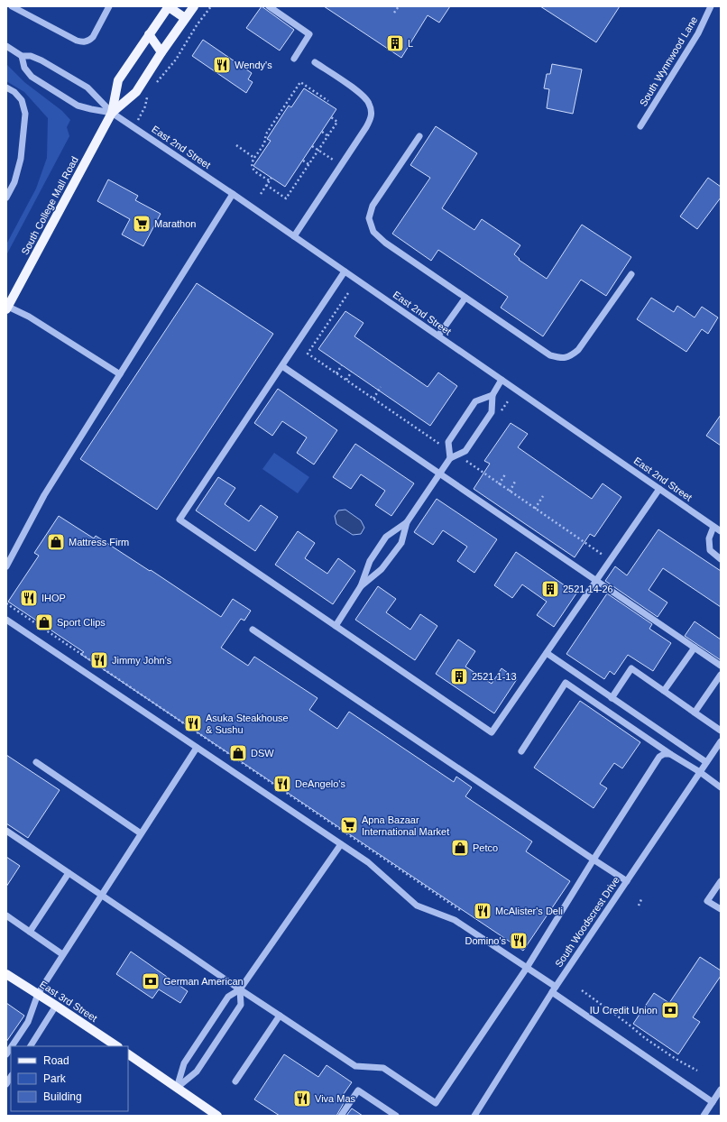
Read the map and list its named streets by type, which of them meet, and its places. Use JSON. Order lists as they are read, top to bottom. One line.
{"streets":{"main road":["South College Mall Road","East 3rd Street"],"street":["South Wynnwood Lane","East 2nd Street","South Woodscrest Drive"]},"crossings":[["East 2nd Street","South College Mall Road"]],"places":{"building":["L","2521 14-26","2521 1-13"],"restaurant":["Wendy's","IHOP","Jimmy John's","Asuka Steakhouse & Sushu","DeAngelo's","McAlister's Deli","Domino's","Viva Mas"],"supermarket":["Marathon","Apna Bazaar International Market"],"shop":["Mattress Firm","Sport Clips","DSW","Petco"],"bank":["German American","IU Credit Union"]},"legend":["Road","Park","Building"]}
